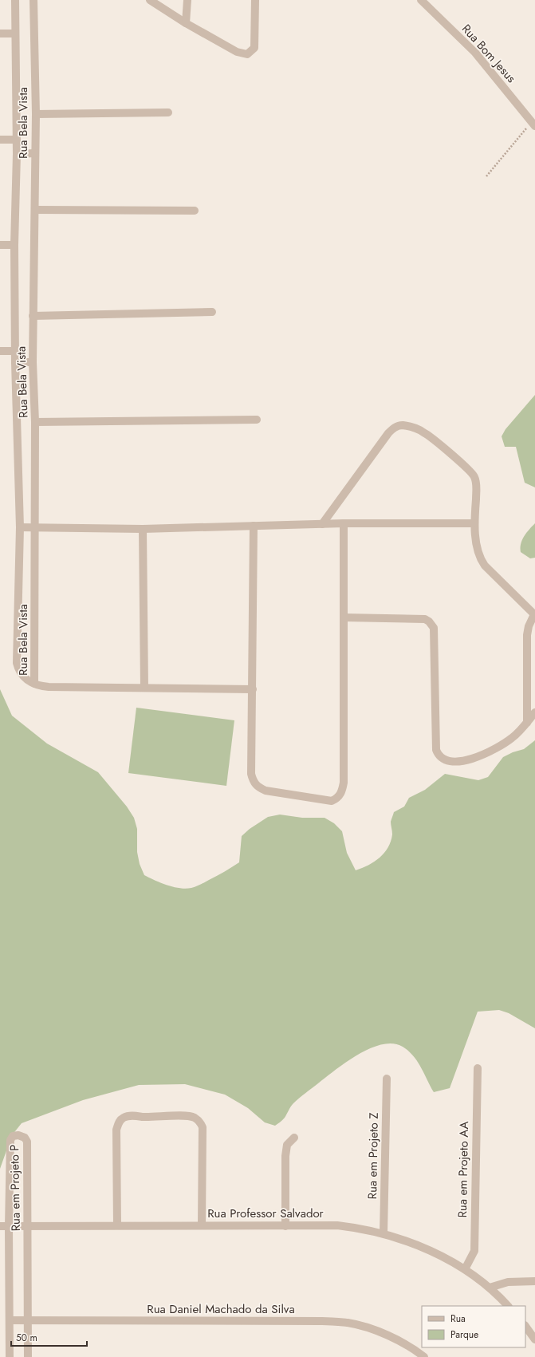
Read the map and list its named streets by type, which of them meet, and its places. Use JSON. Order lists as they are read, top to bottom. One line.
{"streets":{"street":["Rua Bom Jesus","Rua Bela Vista","Rua em Projeto Z","Rua em Projeto AA","Rua em Projeto P","Rua Professor Salvador","Rua Daniel Machado da Silva"]},"crossings":[["Rua em Projeto Z","Rua Professor Salvador"],["Rua em Projeto AA","Rua Professor Salvador"],["Rua em Projeto P","Rua Professor Salvador"],["Rua em Projeto P","Rua Daniel Machado da Silva"]],"legend":["Rua","Parque"],"scale_bar":"50 m"}
